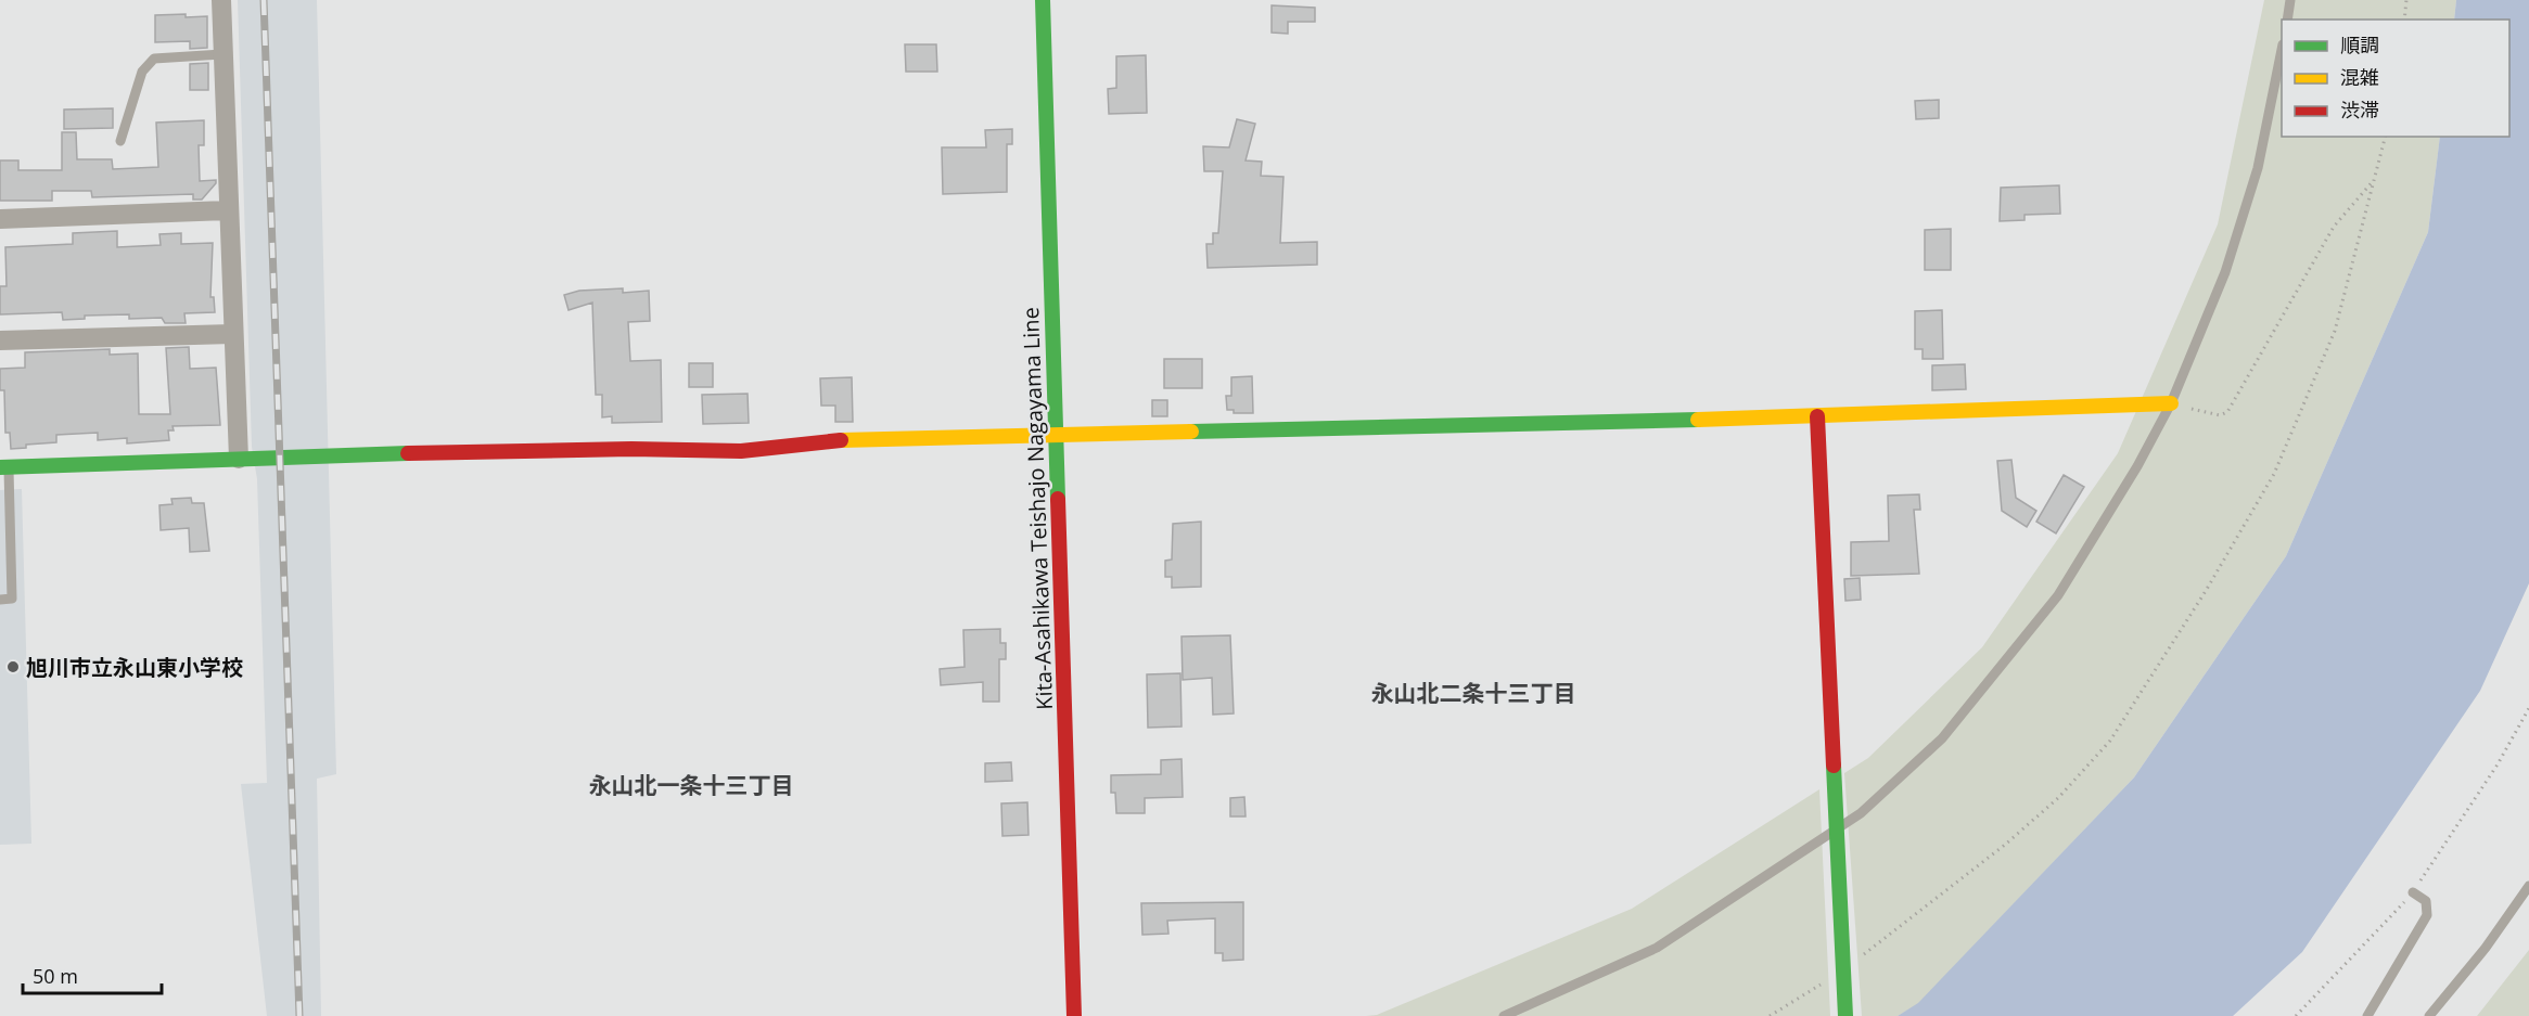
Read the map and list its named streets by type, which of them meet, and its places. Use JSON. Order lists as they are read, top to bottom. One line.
{"streets":{"street":["Kita-Asahikawa Teishajo Nagayama Line"]},"districts":["永山北二条十三丁目","永山北一条十三丁目"],"places":["旭川市立永山東小学校"],"legend":["順調","混雑","渋滞"],"scale_bar":"50 m"}
